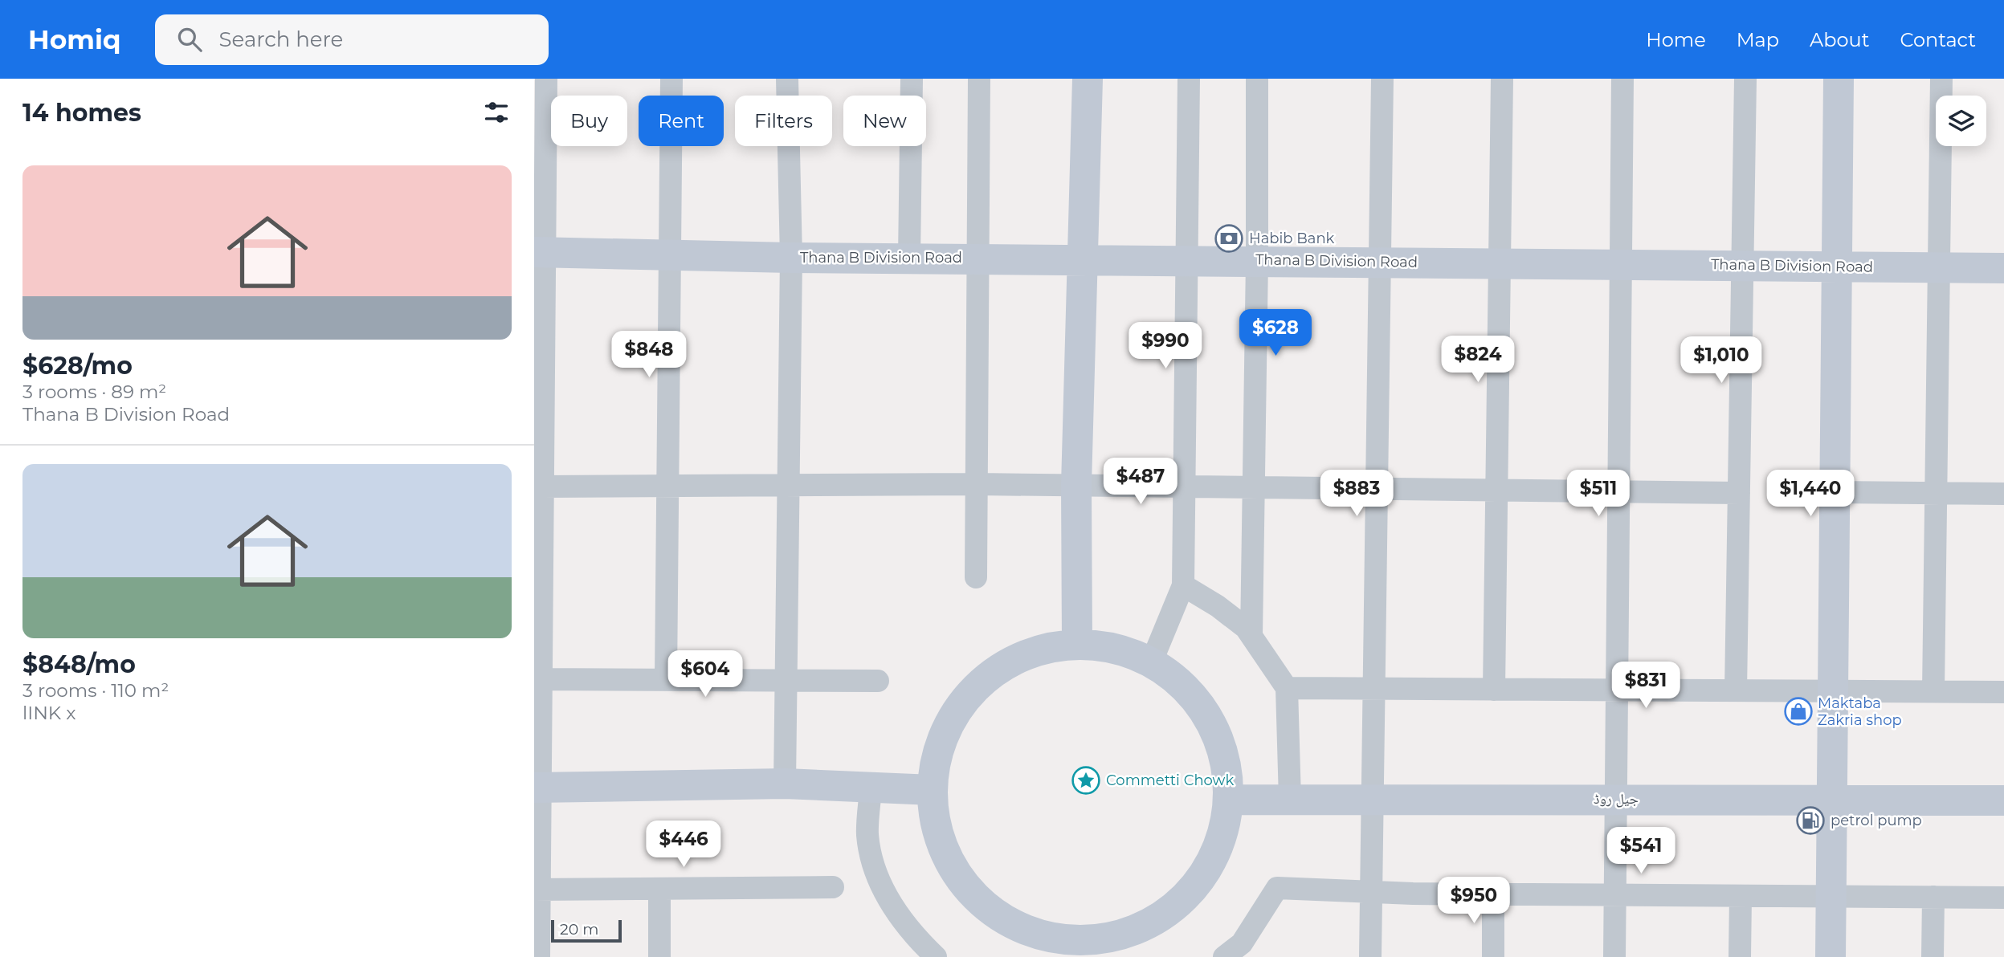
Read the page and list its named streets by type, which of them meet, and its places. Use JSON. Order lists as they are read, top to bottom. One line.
{"streets":{"main road":["Thana B Division Road","جیل روڈ"]},"places":{"bank":["Habib Bank"],"shop":["Maktaba Zakria shop"],"place":["Commetti Chowk"],"fuel station":["petrol pump"]},"scale_bar":"20 m","page":{"header":"Homiq","search":"Search here","nav":["Home","Map","About","Contact"],"heading":"14 homes","chip":["Buy","Rent","Filters","New"],"list":[{"name":"$628/mo","note":"3 rooms · 89 m² · Thana B Division Road"},{"name":"$848/mo","note":"3 rooms · 110 m² · lINK x"}],"price":["$628","$990","$848","$824","$1,010","$487","$883","$511","$1,440","$604","$831","$446","$541","$950"],"scale":"20 m"}}
